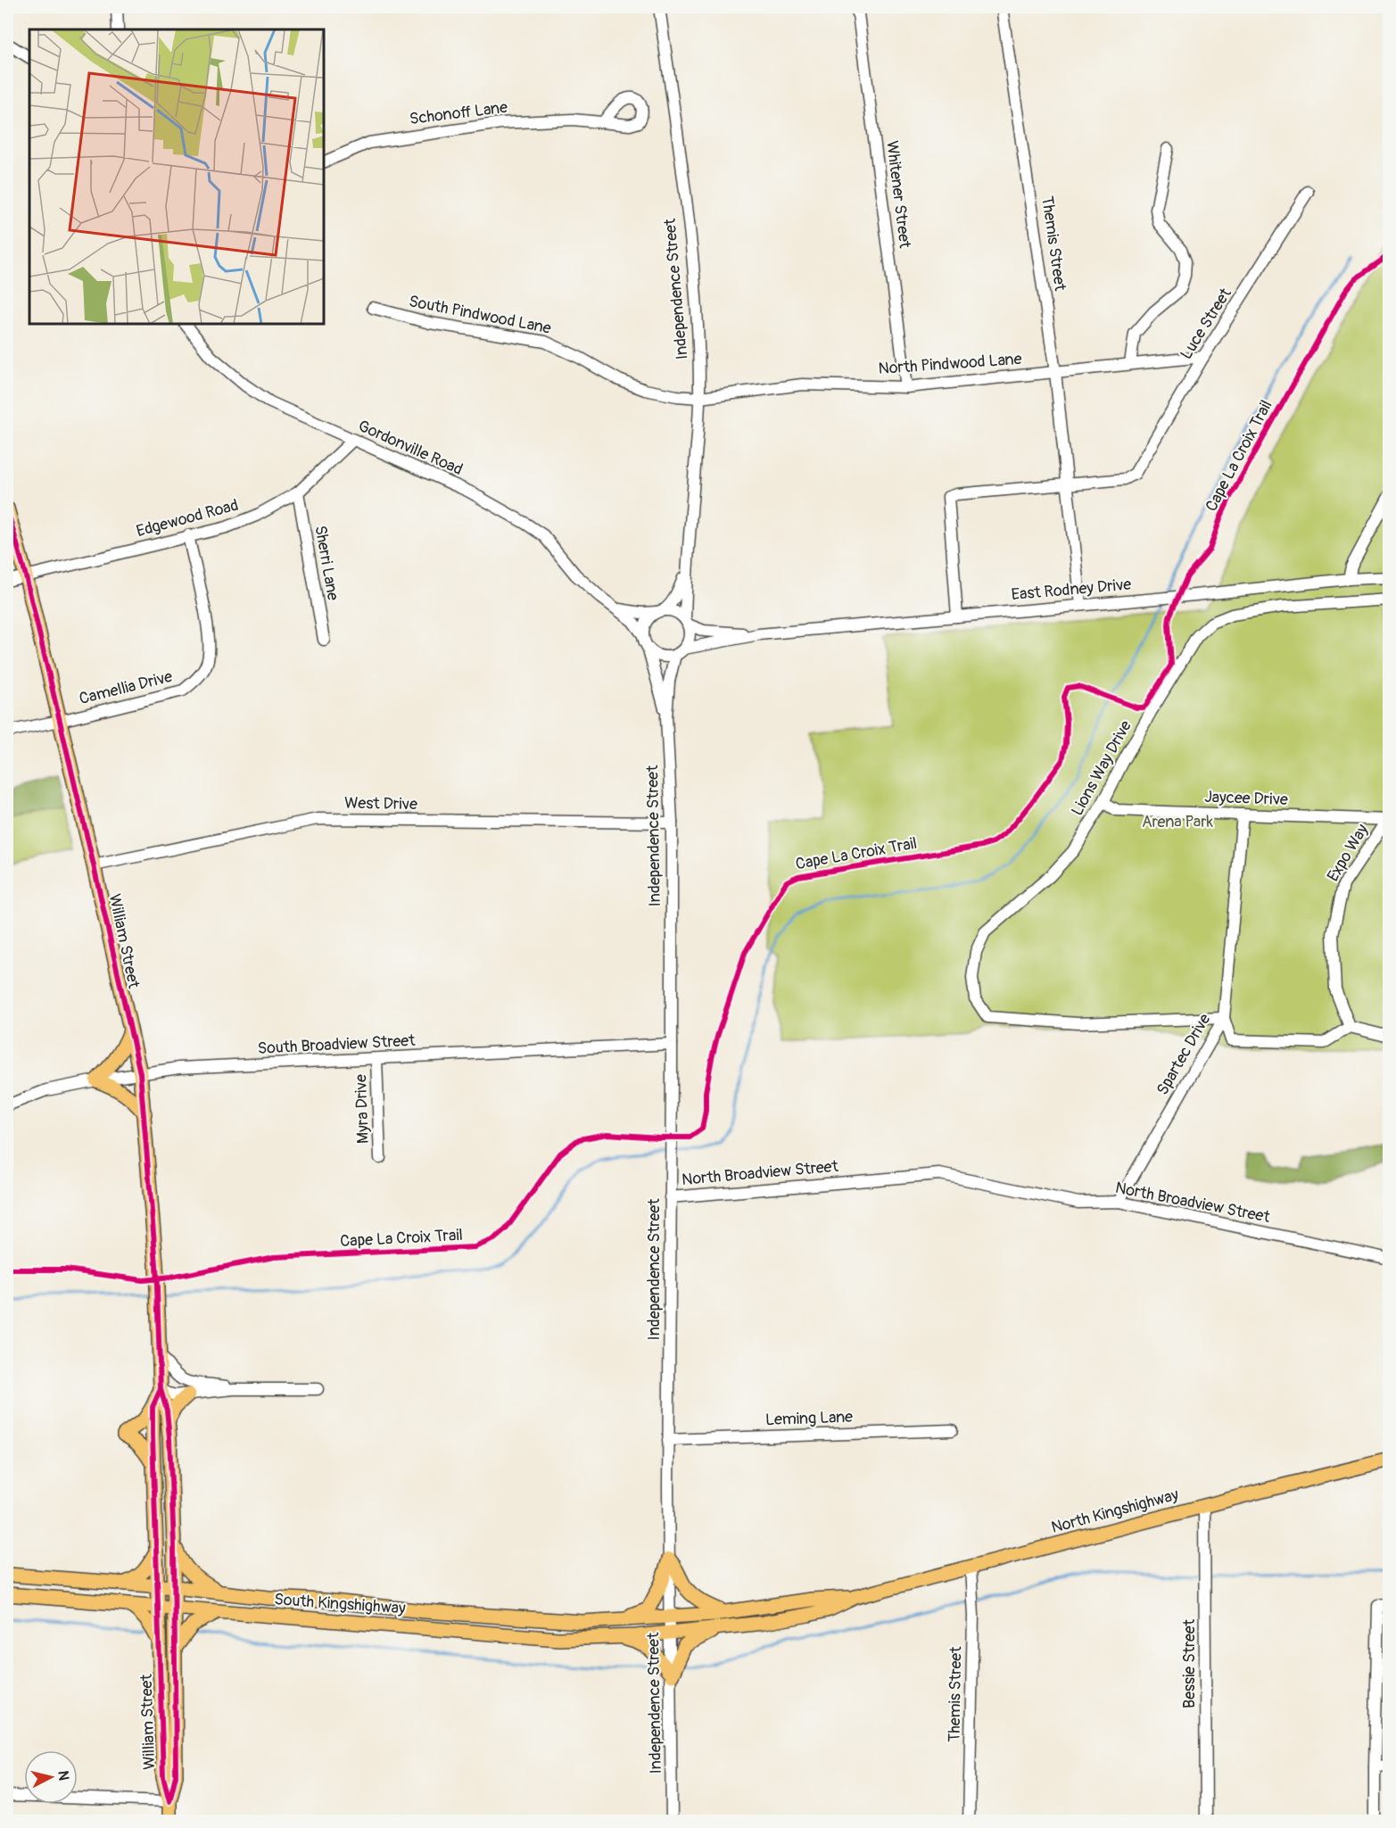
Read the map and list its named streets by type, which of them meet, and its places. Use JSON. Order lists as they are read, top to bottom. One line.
{"streets":{"main road":["William Street","North Kingshighway","South Kingshighway"],"street":["Schonoff Lane","Whitener Street","Themis Street","Independence Street","South Pindwood Lane","Luce Street","North Pindwood Lane","Gordonville Road","Edgewood Road","Sherri Lane","East Rodney Drive","Camellia Drive","Lions Way Drive","Jaycee Drive","West Drive","Expo Way","South Broadview Street","Spartec Drive","Myra Drive","North Broadview Street","Leming Lane","Bessie Street"],"cycle path":["Cape La Croix Trail"]},"crossings":[["Whitener Street","North Pindwood Lane"],["Themis Street","Luce Street"],["Themis Street","North Pindwood Lane"],["Themis Street","East Rodney Drive"],["Themis Street","North Kingshighway"],["Independence Street","South Pindwood Lane"],["Independence Street","North Pindwood Lane"],["Independence Street","Gordonville Road"],["Independence Street","East Rodney Drive"],["Independence Street","West Drive"],["Independence Street","South Broadview Street"],["Independence Street","North Broadview Street"],["Independence Street","Leming Lane"],["Independence Street","North Kingshighway"],["Independence Street","South Kingshighway"],["South Pindwood Lane","North Pindwood Lane"],["Luce Street","North Pindwood Lane"],["Gordonville Road","Edgewood Road"],["Gordonville Road","East Rodney Drive"],["Edgewood Road","Sherri Lane"],["Edgewood Road","Camellia Drive"],["Edgewood Road","William Street"],["Camellia Drive","William Street"],["Lions Way Drive","Jaycee Drive"],["Lions Way Drive","Spartec Drive"],["Jaycee Drive","Expo Way"],["Jaycee Drive","Spartec Drive"],["West Drive","William Street"],["William Street","South Broadview Street"],["William Street","South Kingshighway"],["South Broadview Street","Myra Drive"],["Spartec Drive","North Broadview Street"],["North Kingshighway","South Kingshighway"],["North Kingshighway","Bessie Street"]],"parks":["Arena Park"],"north":"right"}
